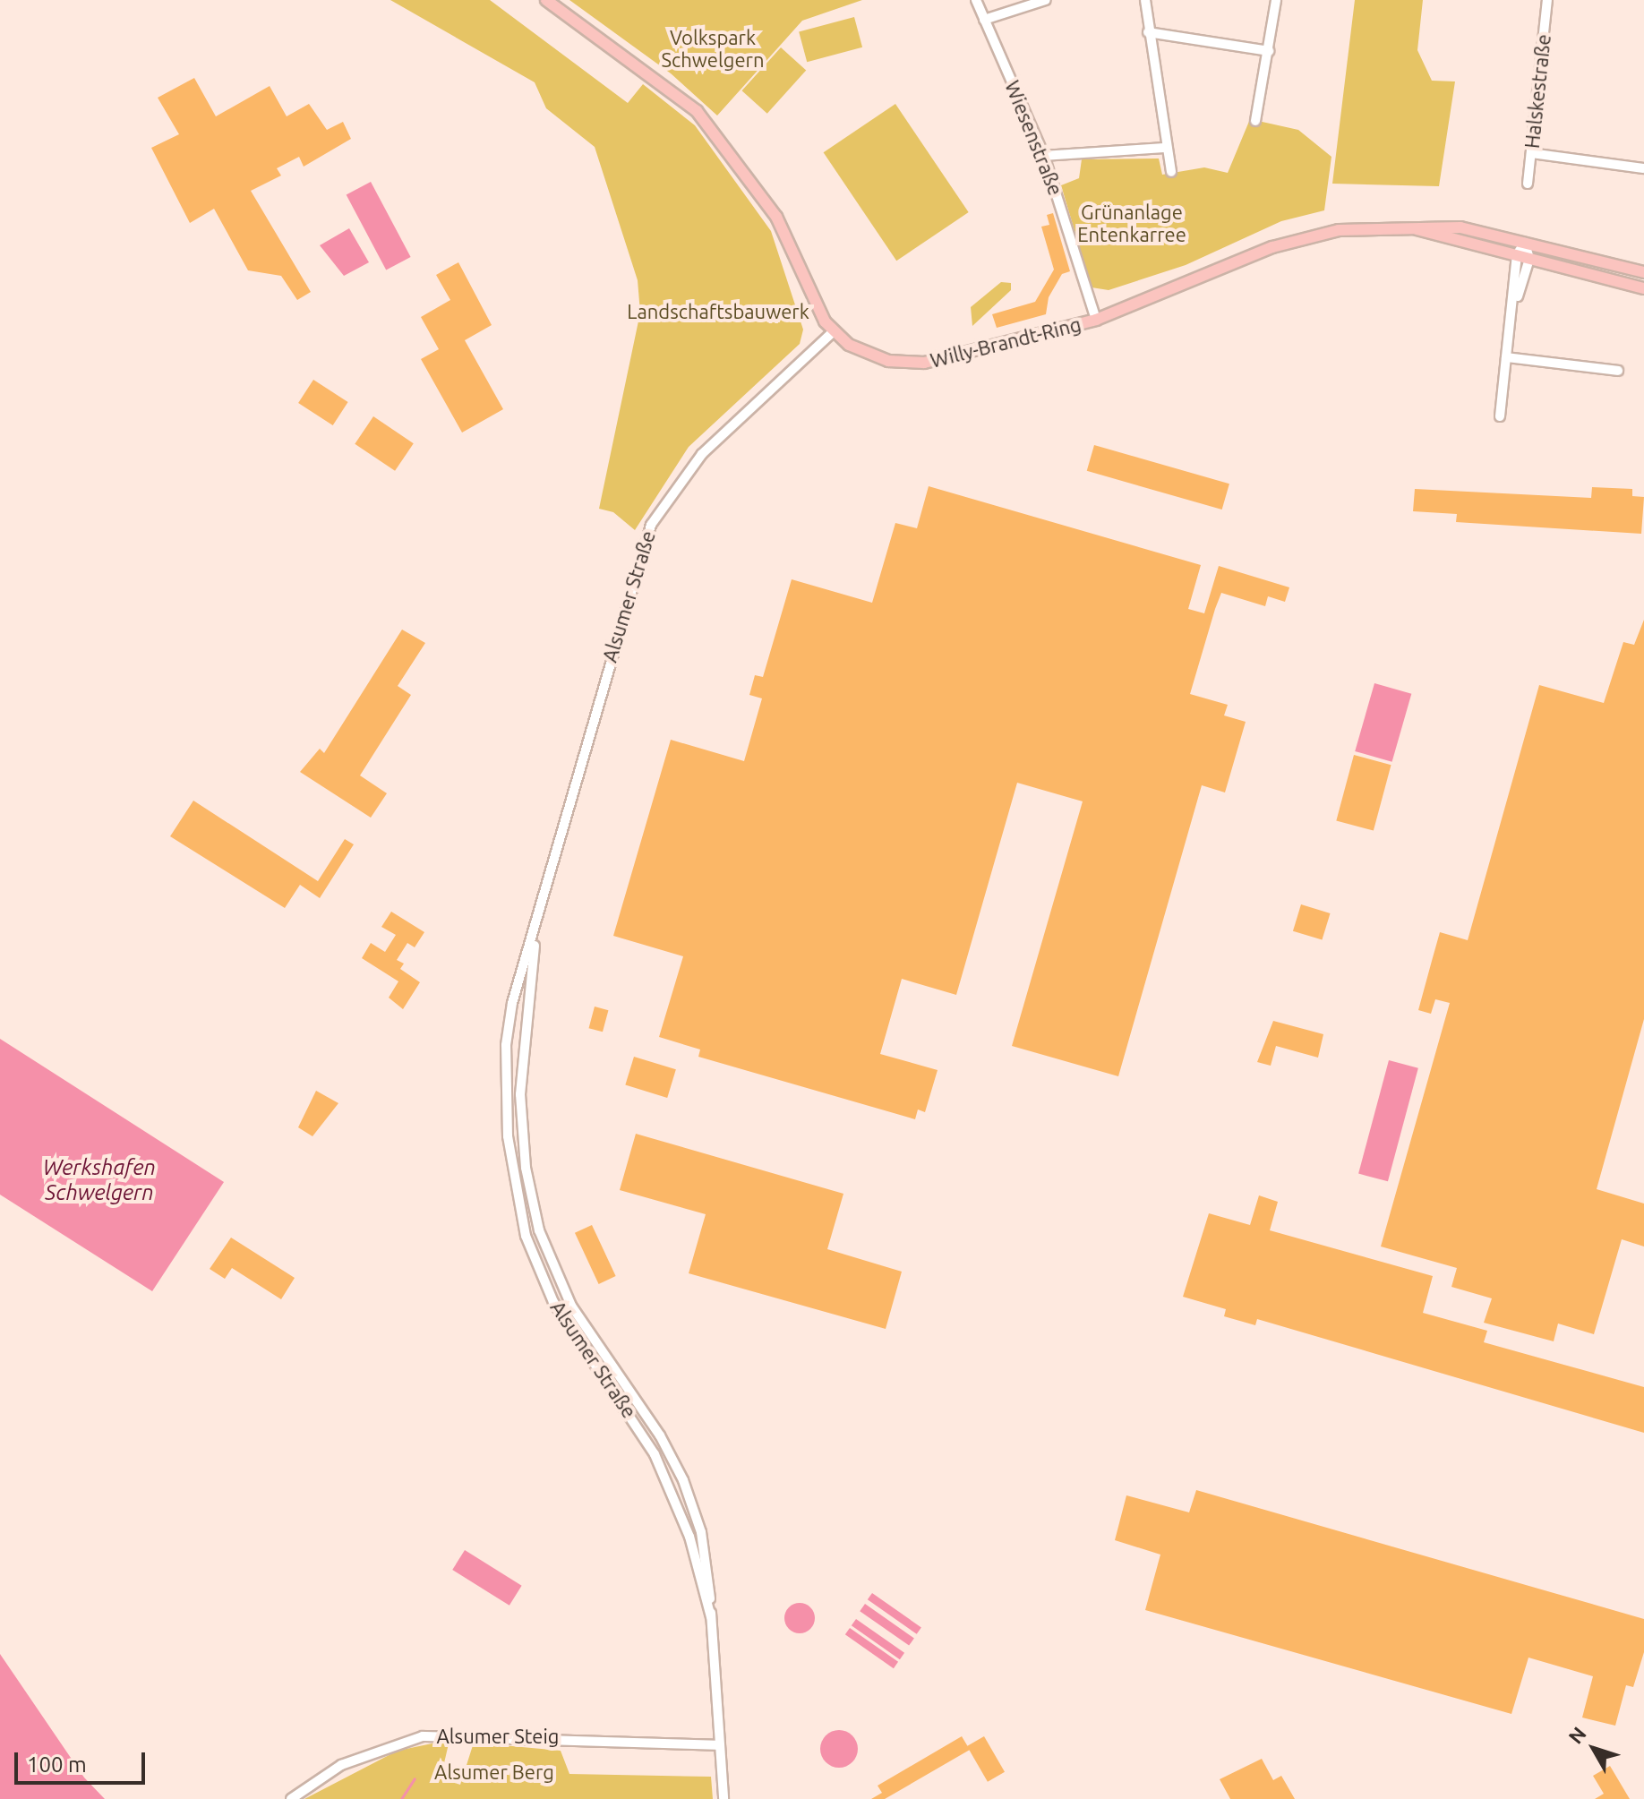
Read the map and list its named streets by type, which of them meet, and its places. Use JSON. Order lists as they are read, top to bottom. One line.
{"streets":{"main road":["Willy-Brandt-Ring"],"street":["Halskestraße","Wiesenstraße","Alsumer Straße","Alsumer Steig"]},"crossings":[["Wiesenstraße","Willy-Brandt-Ring"],["Willy-Brandt-Ring","Alsumer Straße"],["Alsumer Straße","Alsumer Steig"]],"water":["Werkshafen Schwelgern"],"parks":["Volkspark Schwelgern","Grünanlage Entenkarree","Landschaftsbauwerk","Alsumer Berg"],"scale_bar":"100 m","north":"top left"}
